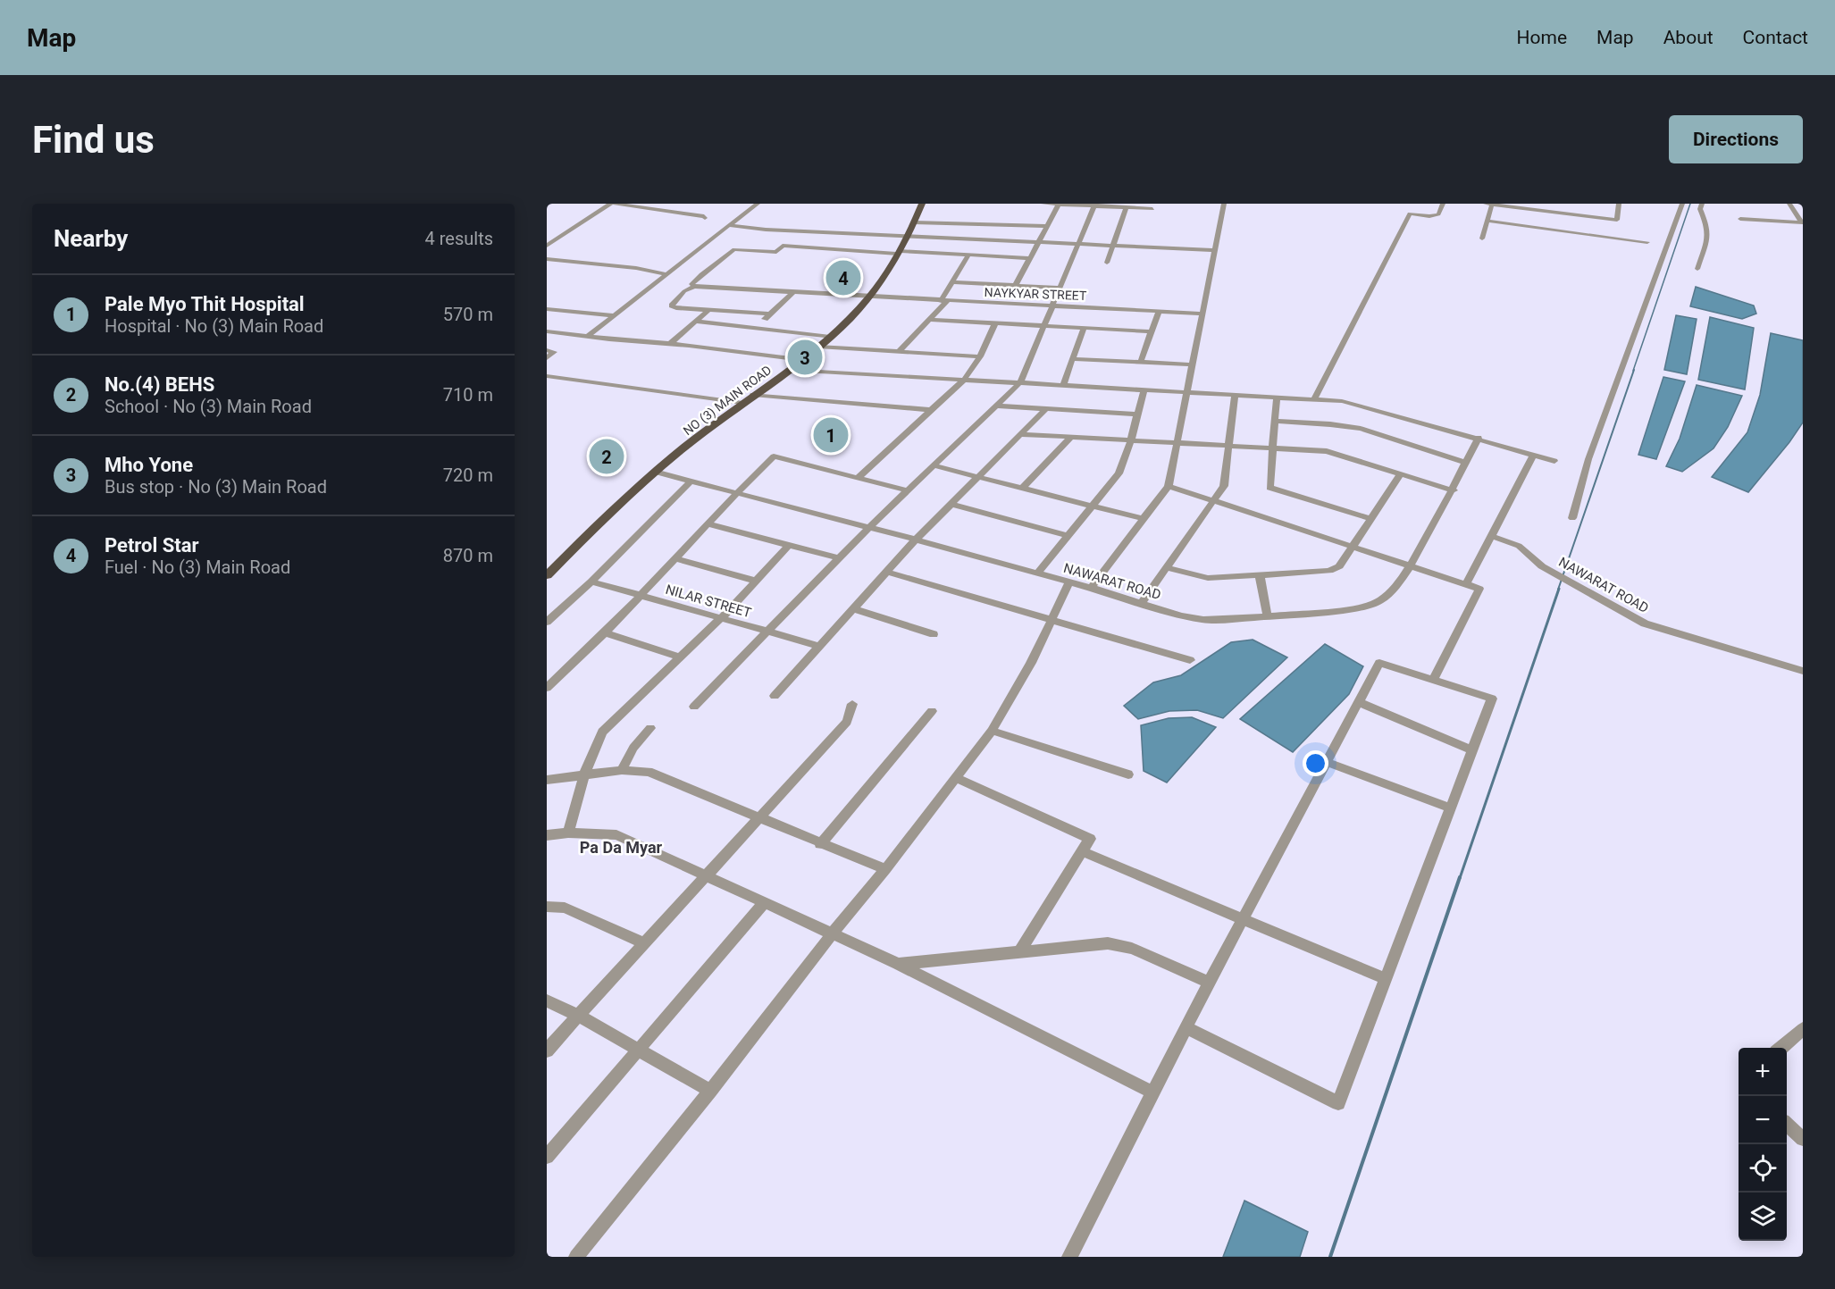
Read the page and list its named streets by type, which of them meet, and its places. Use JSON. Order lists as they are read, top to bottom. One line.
{"streets":{"main road":["NO (3) MAIN ROAD"],"street":["NAYKYAR STREET","NAWARAT ROAD","NILAR STREET"]},"crossings":[["NAYKYAR STREET","NO (3) MAIN ROAD"],["NO (3) MAIN ROAD","NAWARAT ROAD"]],"districts":["Pa Da Myar"],"page":{"header":"Map","nav":["Home","Map","About","Contact"],"buttons":"Directions","title":"Find us","heading":["Nearby","4 results"],"pins":["4","3","1","2"],"list":[{"mark":"1","name":"Pale Myo Thit Hospital","note":"Hospital · No (3) Main Road","value":"570 m"},{"mark":"2","name":"No.(4) BEHS","note":"School · No (3) Main Road","value":"710 m"},{"mark":"3","name":"Mho Yone","note":"Bus stop · No (3) Main Road","value":"720 m"},{"mark":"4","name":"Petrol Star","note":"Fuel · No (3) Main Road","value":"870 m"}],"map_buttons":["+","−"]}}
